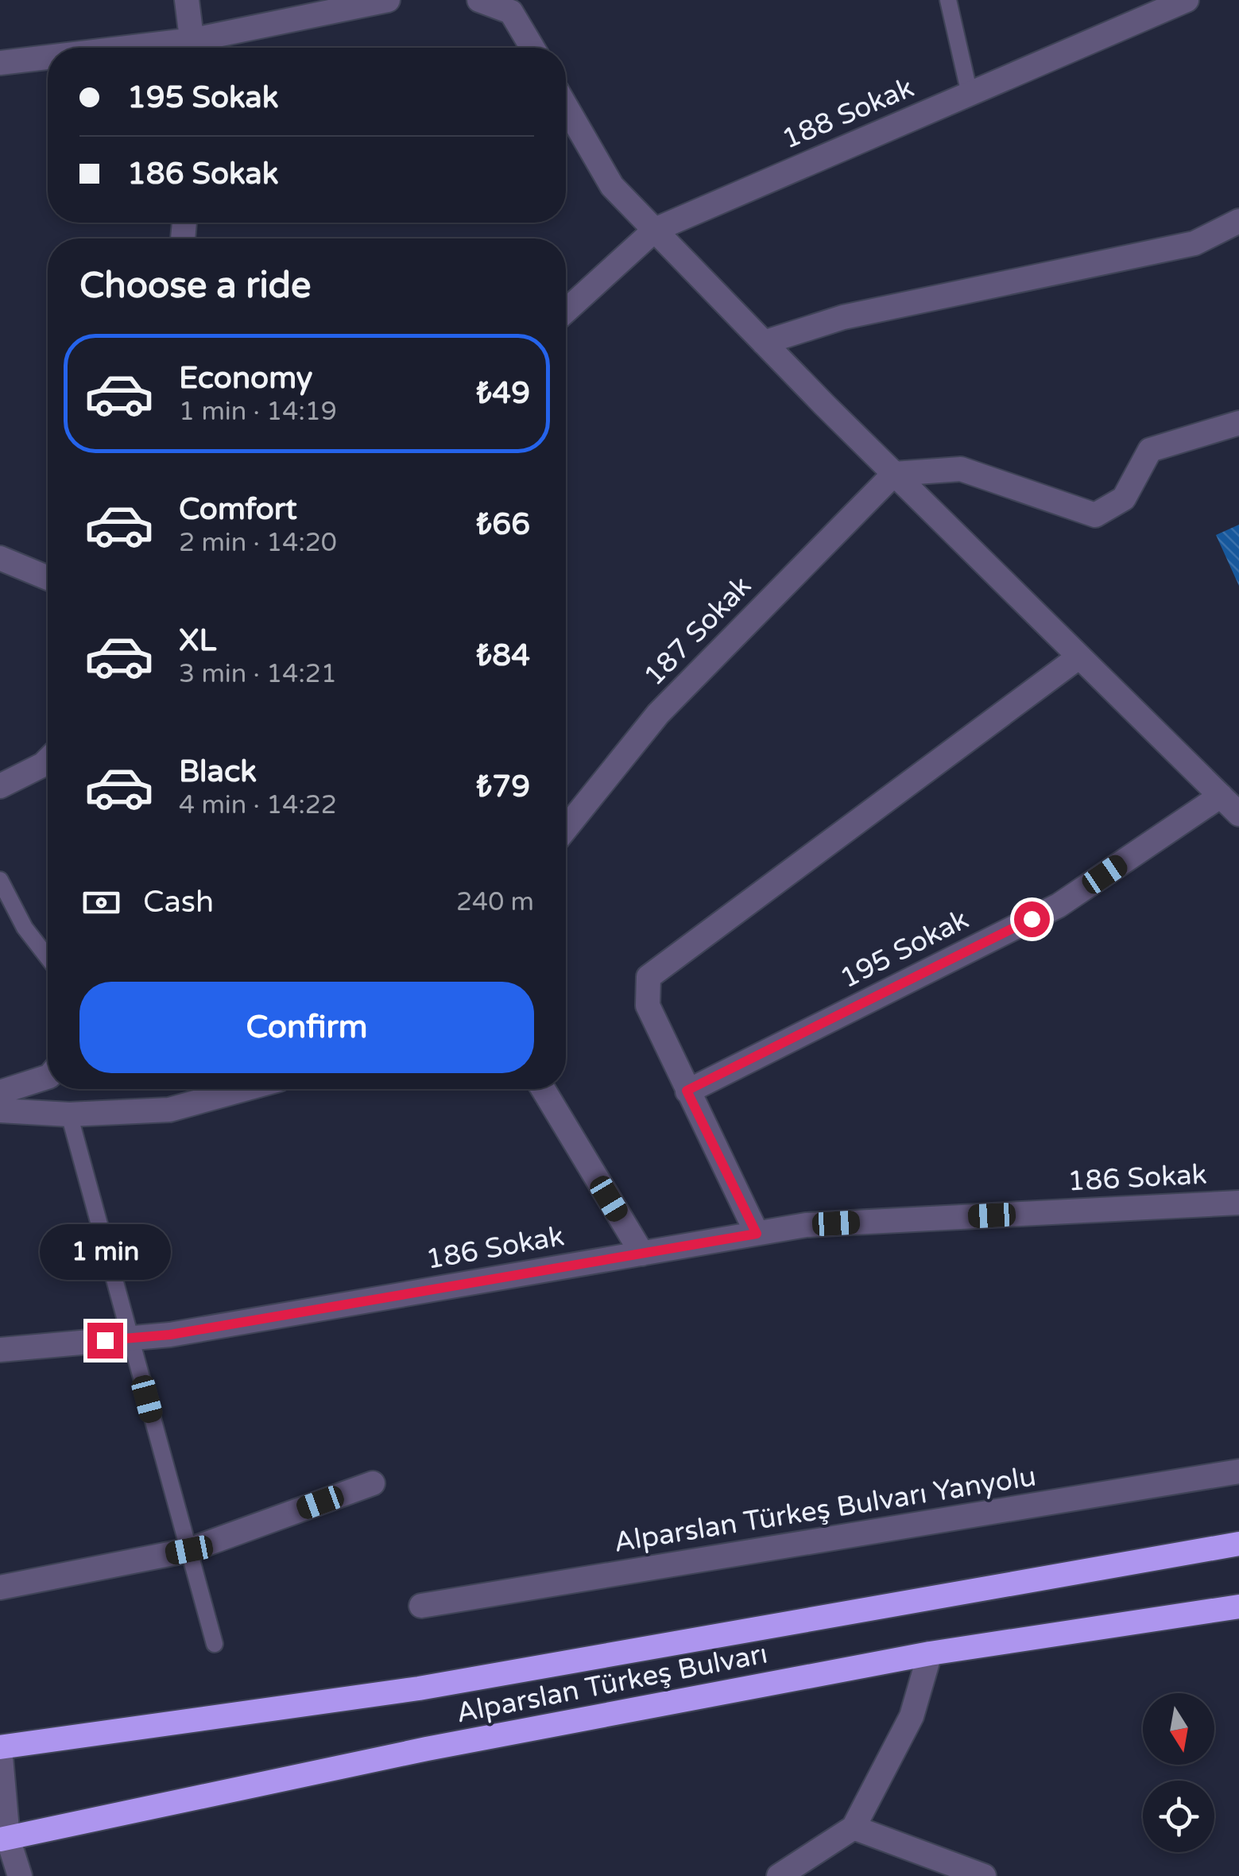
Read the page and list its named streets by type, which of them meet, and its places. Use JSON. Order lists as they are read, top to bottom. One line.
{"streets":{"highway":["Alparslan Türkeş Bulvarı"],"street":["188 Sokak","187 Sokak","195 Sokak","186 Sokak","Alparslan Türkeş Bulvarı Yanyolu"]},"north":"bottom","page":{"banner":["195 Sokak","186 Sokak"],"heading":"Choose a ride","list":[{"name":"Economy","note":"1 min · 14:19","value":"₺49"},{"name":"Comfort","note":"2 min · 14:20","value":"₺66"},{"name":"XL","note":"3 min · 14:21","value":"₺84"},{"name":"Black","note":"4 min · 14:22","value":"₺79"}],"pay":["Cash","240 m"],"buttons":"Confirm","bubble":"1 min"}}
